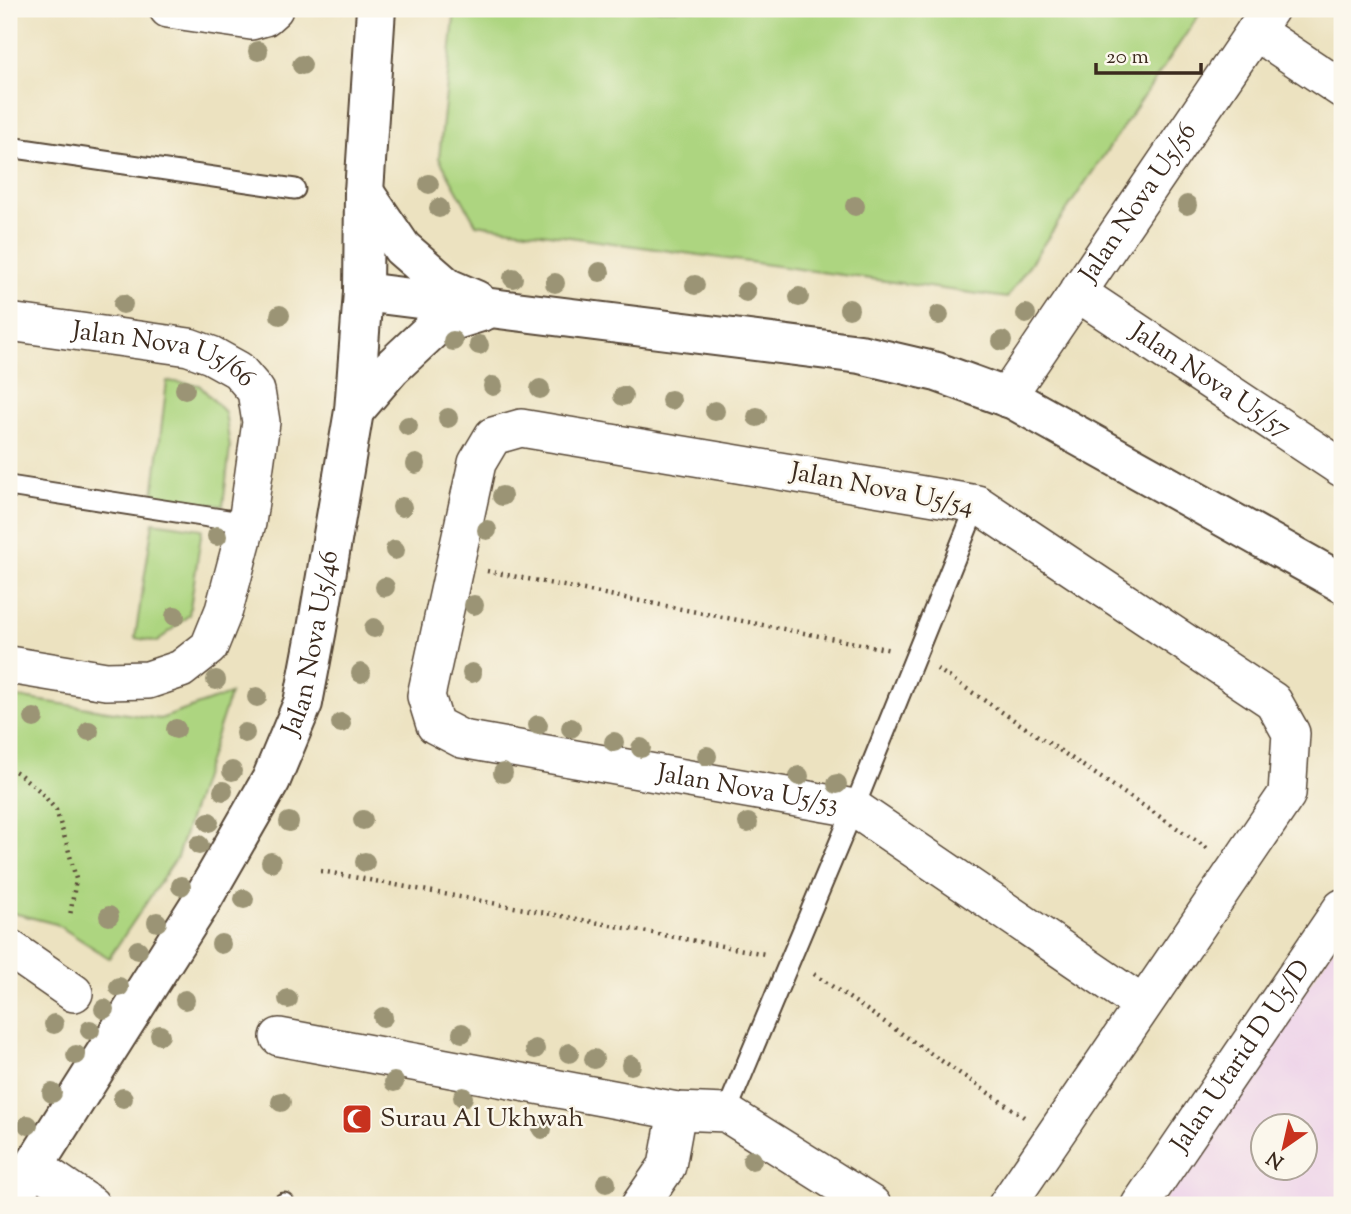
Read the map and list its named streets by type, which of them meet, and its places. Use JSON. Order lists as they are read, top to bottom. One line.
{"streets":{"street":["Jalan Nova U5/56","Jalan Nova U5/66","Jalan Nova U5/57","Jalan Nova U5/54","Jalan Nova U5/46","Jalan Nova U5/53","Jalan Utarid D U5/D"]},"crossings":[["Jalan Nova U5/56","Jalan Nova U5/57"],["Jalan Nova U5/54","Jalan Nova U5/53"]],"places":{"mosque":["Surau Al Ukhwah"]},"scale_bar":"20 m","north":"bottom left"}
